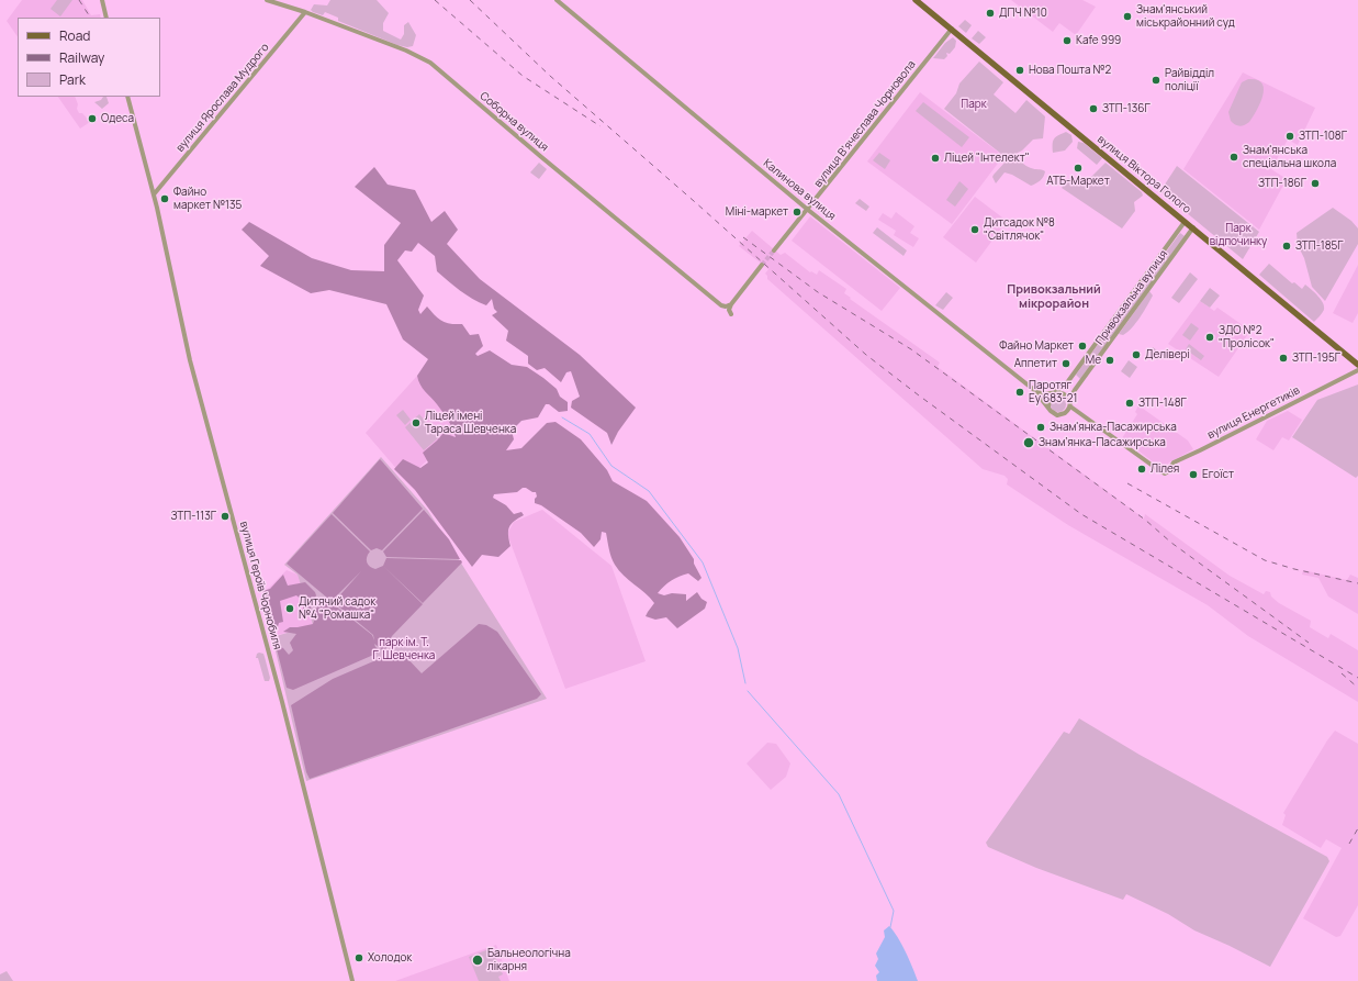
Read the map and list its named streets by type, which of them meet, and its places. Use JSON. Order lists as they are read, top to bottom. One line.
{"streets":{"main road":["вулиця Віктора Голого"],"street":["вулиця Ярослава Мудрого","Соборна вулиця","вулиця Вʼячеслава Чорновола","Калинова вулиця","Привокзальна вулиця","вулиця Енергетиків","вулиця Героїв Чорнобиля"]},"crossings":[["вулиця Ярослава Мудрого","Соборна вулиця"],["вулиця Ярослава Мудрого","вулиця Героїв Чорнобиля"],["вулиця Вʼячеслава Чорновола","вулиця Віктора Голого"],["вулиця Вʼячеслава Чорновола","Калинова вулиця"],["вулиця Віктора Голого","Привокзальна вулиця"],["Калинова вулиця","Привокзальна вулиця"],["Калинова вулиця","вулиця Енергетиків"],["Привокзальна вулиця","вулиця Енергетиків"]],"districts":["Привокзальний мікрорайон"],"parks":["Парк","Парк відпочинку","парк ім. Т. Г. Шевченка"],"places":["ДПЧ №10","Знам'янський міськрайонний суд","Kafe 999","Нова Пошта №2","Райвідділ поліції","ЗТП-136Г","Одеса","ЗТП-108Г","Знам'янська спеціальна школа","Ліцей \"Інтелект\"","АТБ-Маркет","ЗТП-186Г","Файно маркет №135","Міні-маркет","Дитсадок №8 \"Світлячок\"","ЗТП-185Г","ЗДО №2 \"Пролісок\"","Файно Маркет","Делівері","ЗТП-195Г","Me","Аппетит","Паротяг Еу 683-21","ЗТП-148Г","Ліцей імені Тараса Шевченка","Знам'янка-Пасажирська","Знам’янка-Пасажирська","Лілея","Егоїст","ЗТП-113Г","Дитячий садок №4 \"Ромашка\"","Холодок","Бальнеологічна лікарня"],"legend":["Road","Railway","Park"]}
